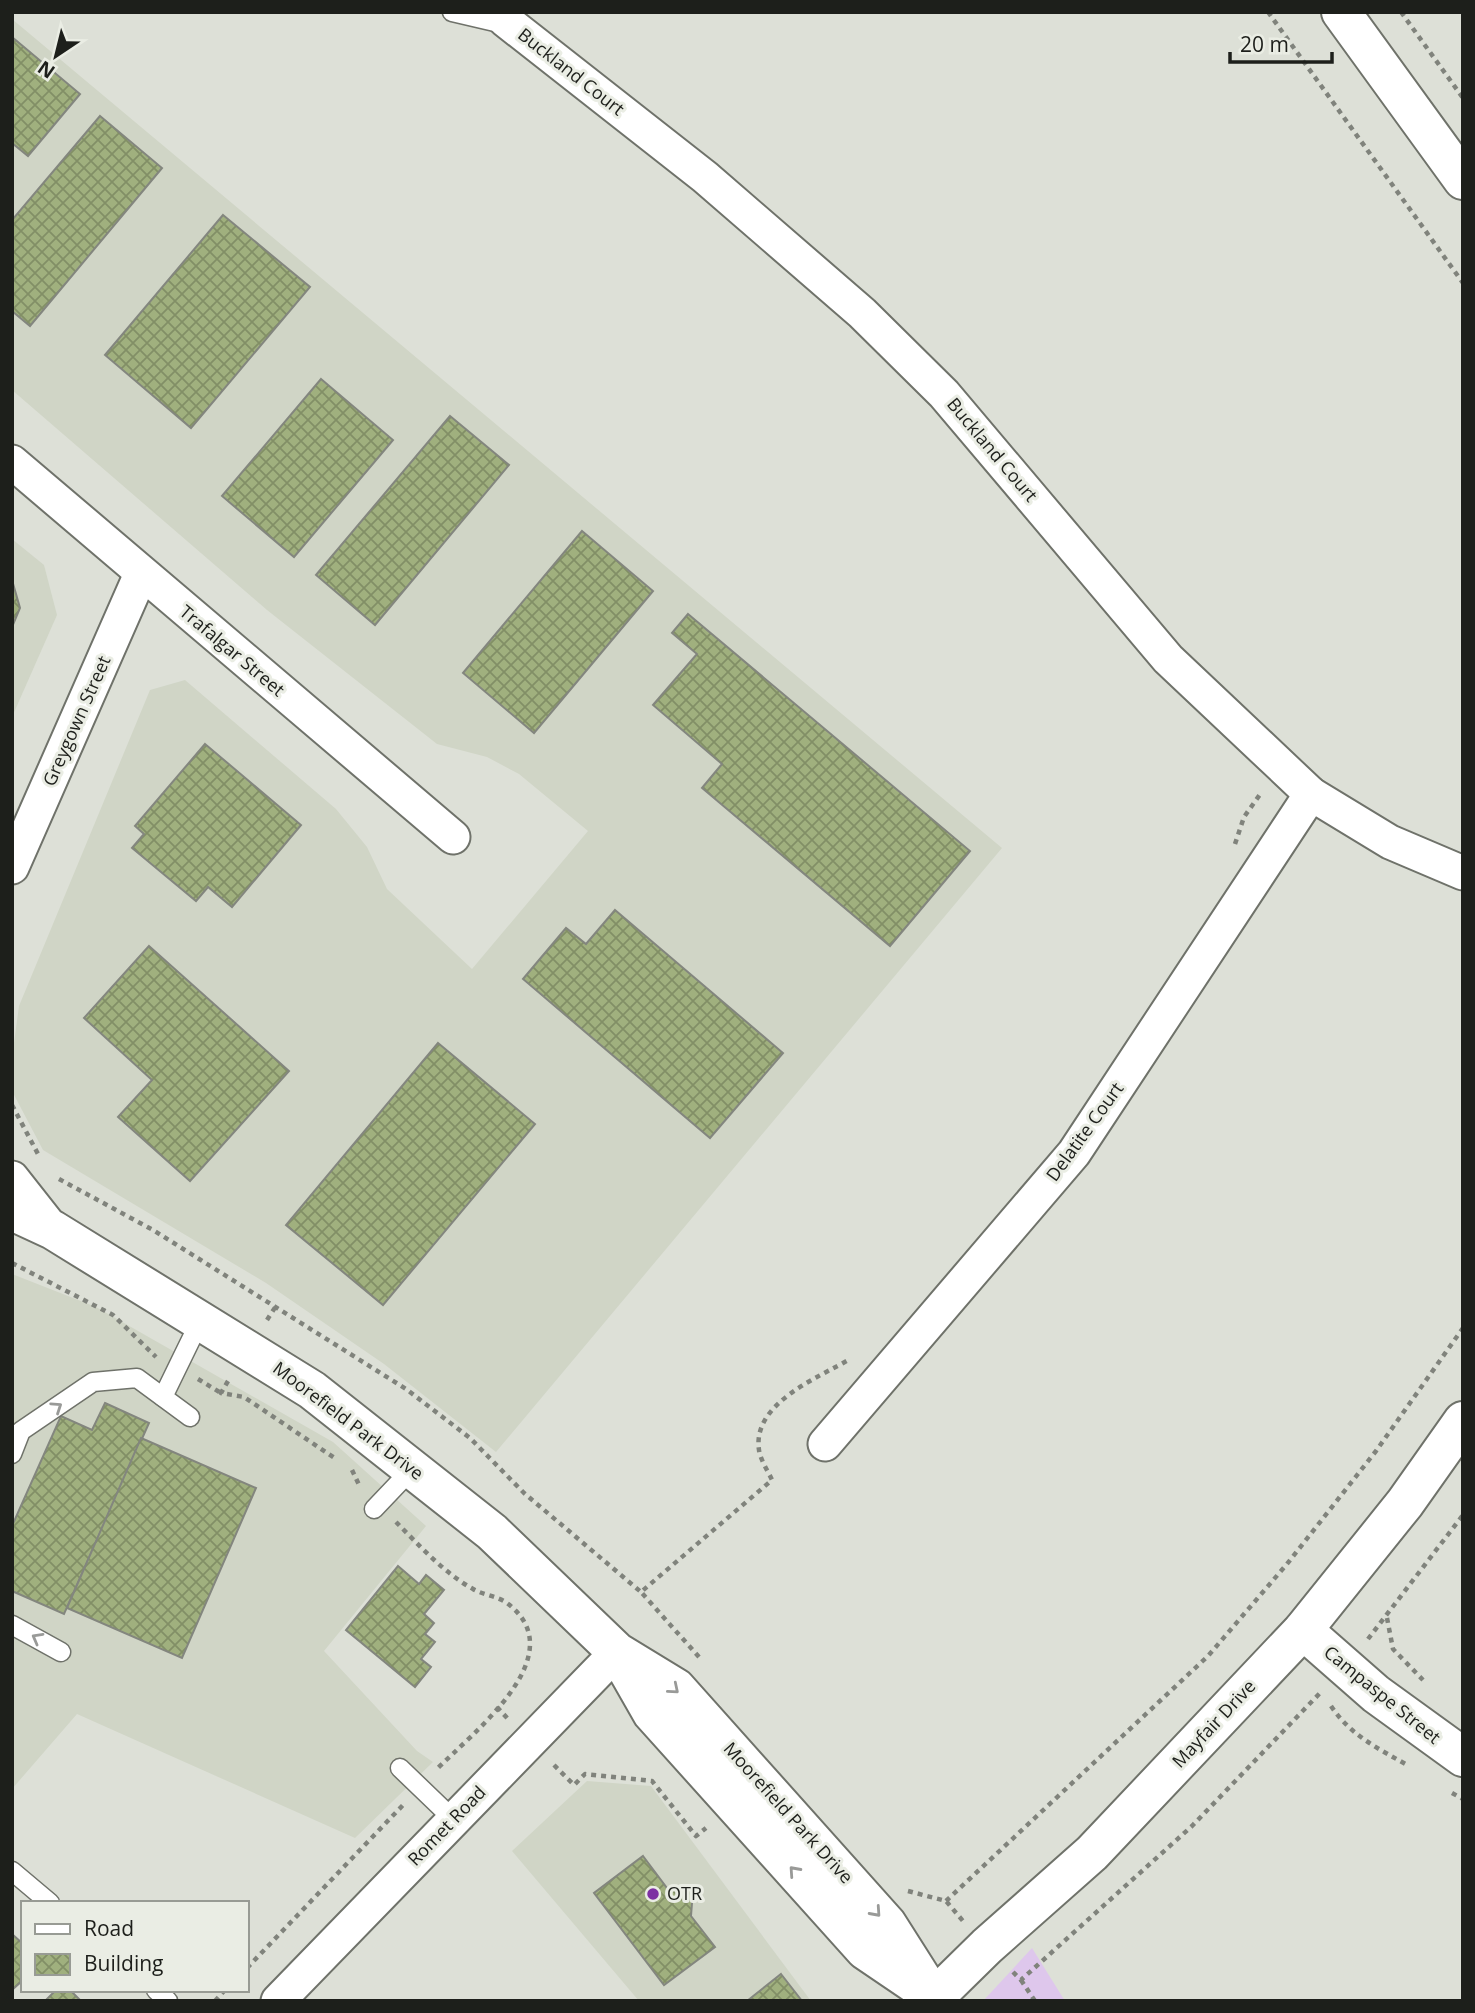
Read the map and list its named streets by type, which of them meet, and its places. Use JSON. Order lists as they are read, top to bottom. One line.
{"streets":{"main road":["Moorefield Park Drive","Campaspe Street","Mayfair Drive"],"street":["Buckland Court","Trafalgar Street","Greygown Street","Delatite Court","Romet Road"]},"crossings":[["Buckland Court","Delatite Court"],["Trafalgar Street","Greygown Street"],["Moorefield Park Drive","Mayfair Drive"],["Moorefield Park Drive","Romet Road"],["Campaspe Street","Mayfair Drive"]],"places":["OTR"],"legend":["Road","Building"],"scale_bar":"20 m","north":"bottom left"}
